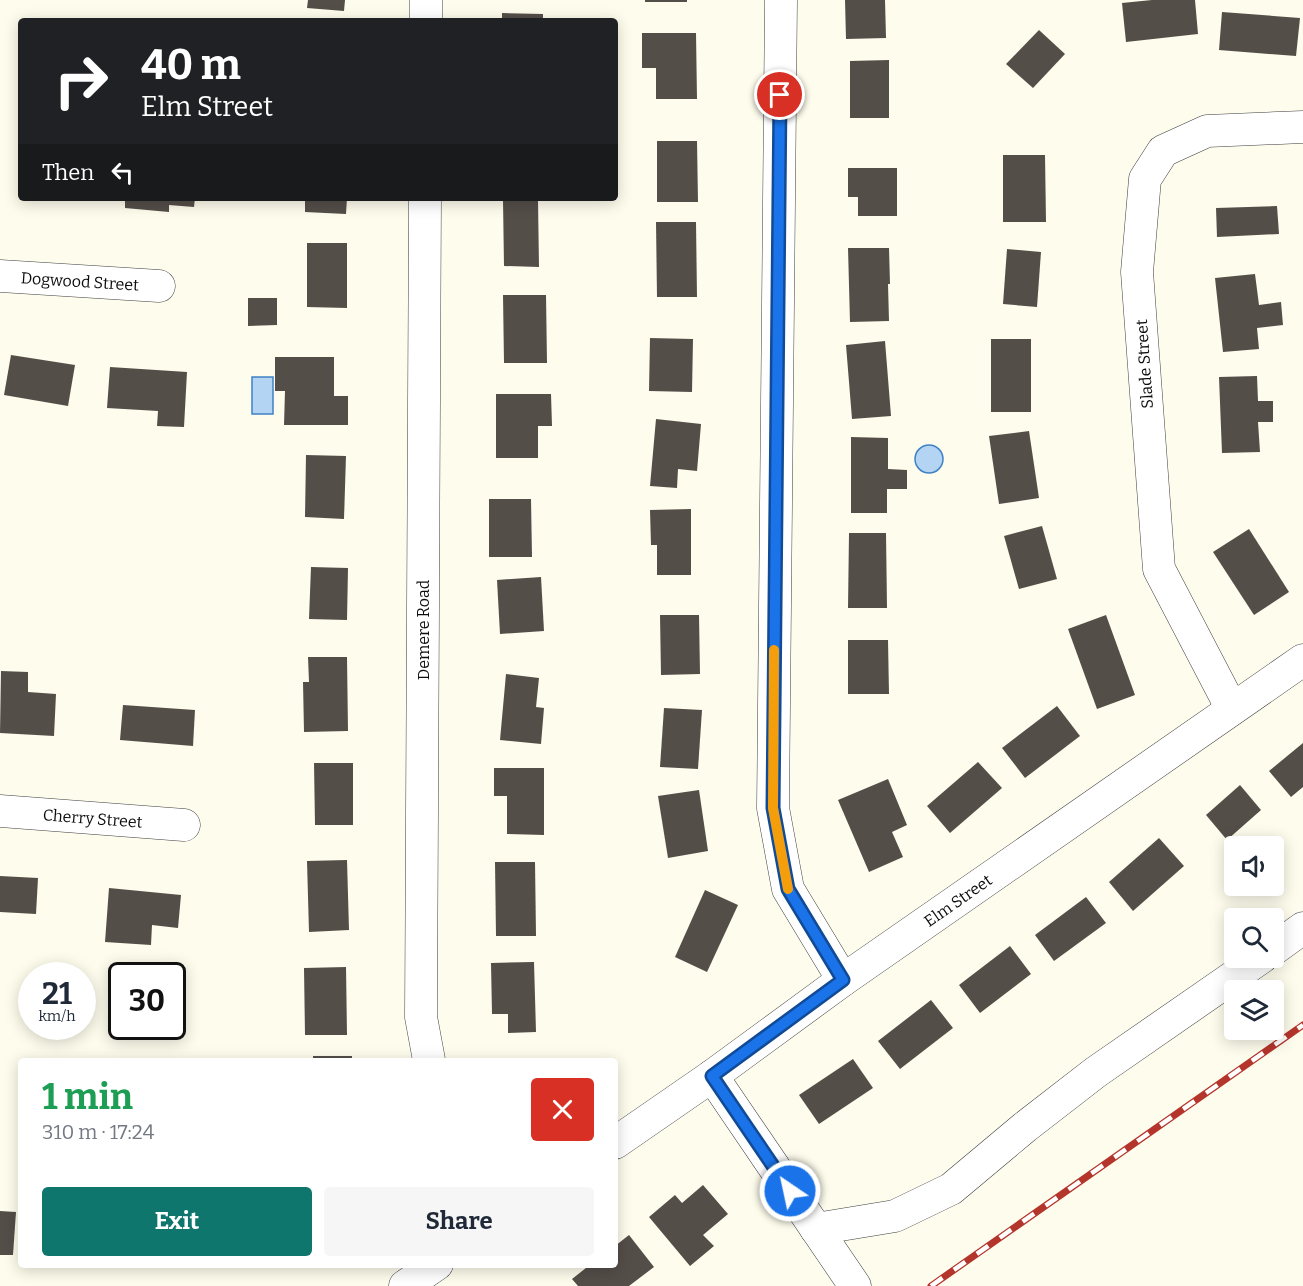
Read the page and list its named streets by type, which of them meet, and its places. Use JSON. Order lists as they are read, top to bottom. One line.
{"streets":{"street":["Dogwood Street","Slade Street","Demere Road","Cherry Street","Elm Street"]},"crossings":[["Slade Street","Elm Street"]],"page":{"turn":["40 m","Elm Street"],"then":"Then","speed":"21 km/h","limit":"30","heading":["1 min","310 m · 17:24"],"buttons":["Exit","Share"]}}
